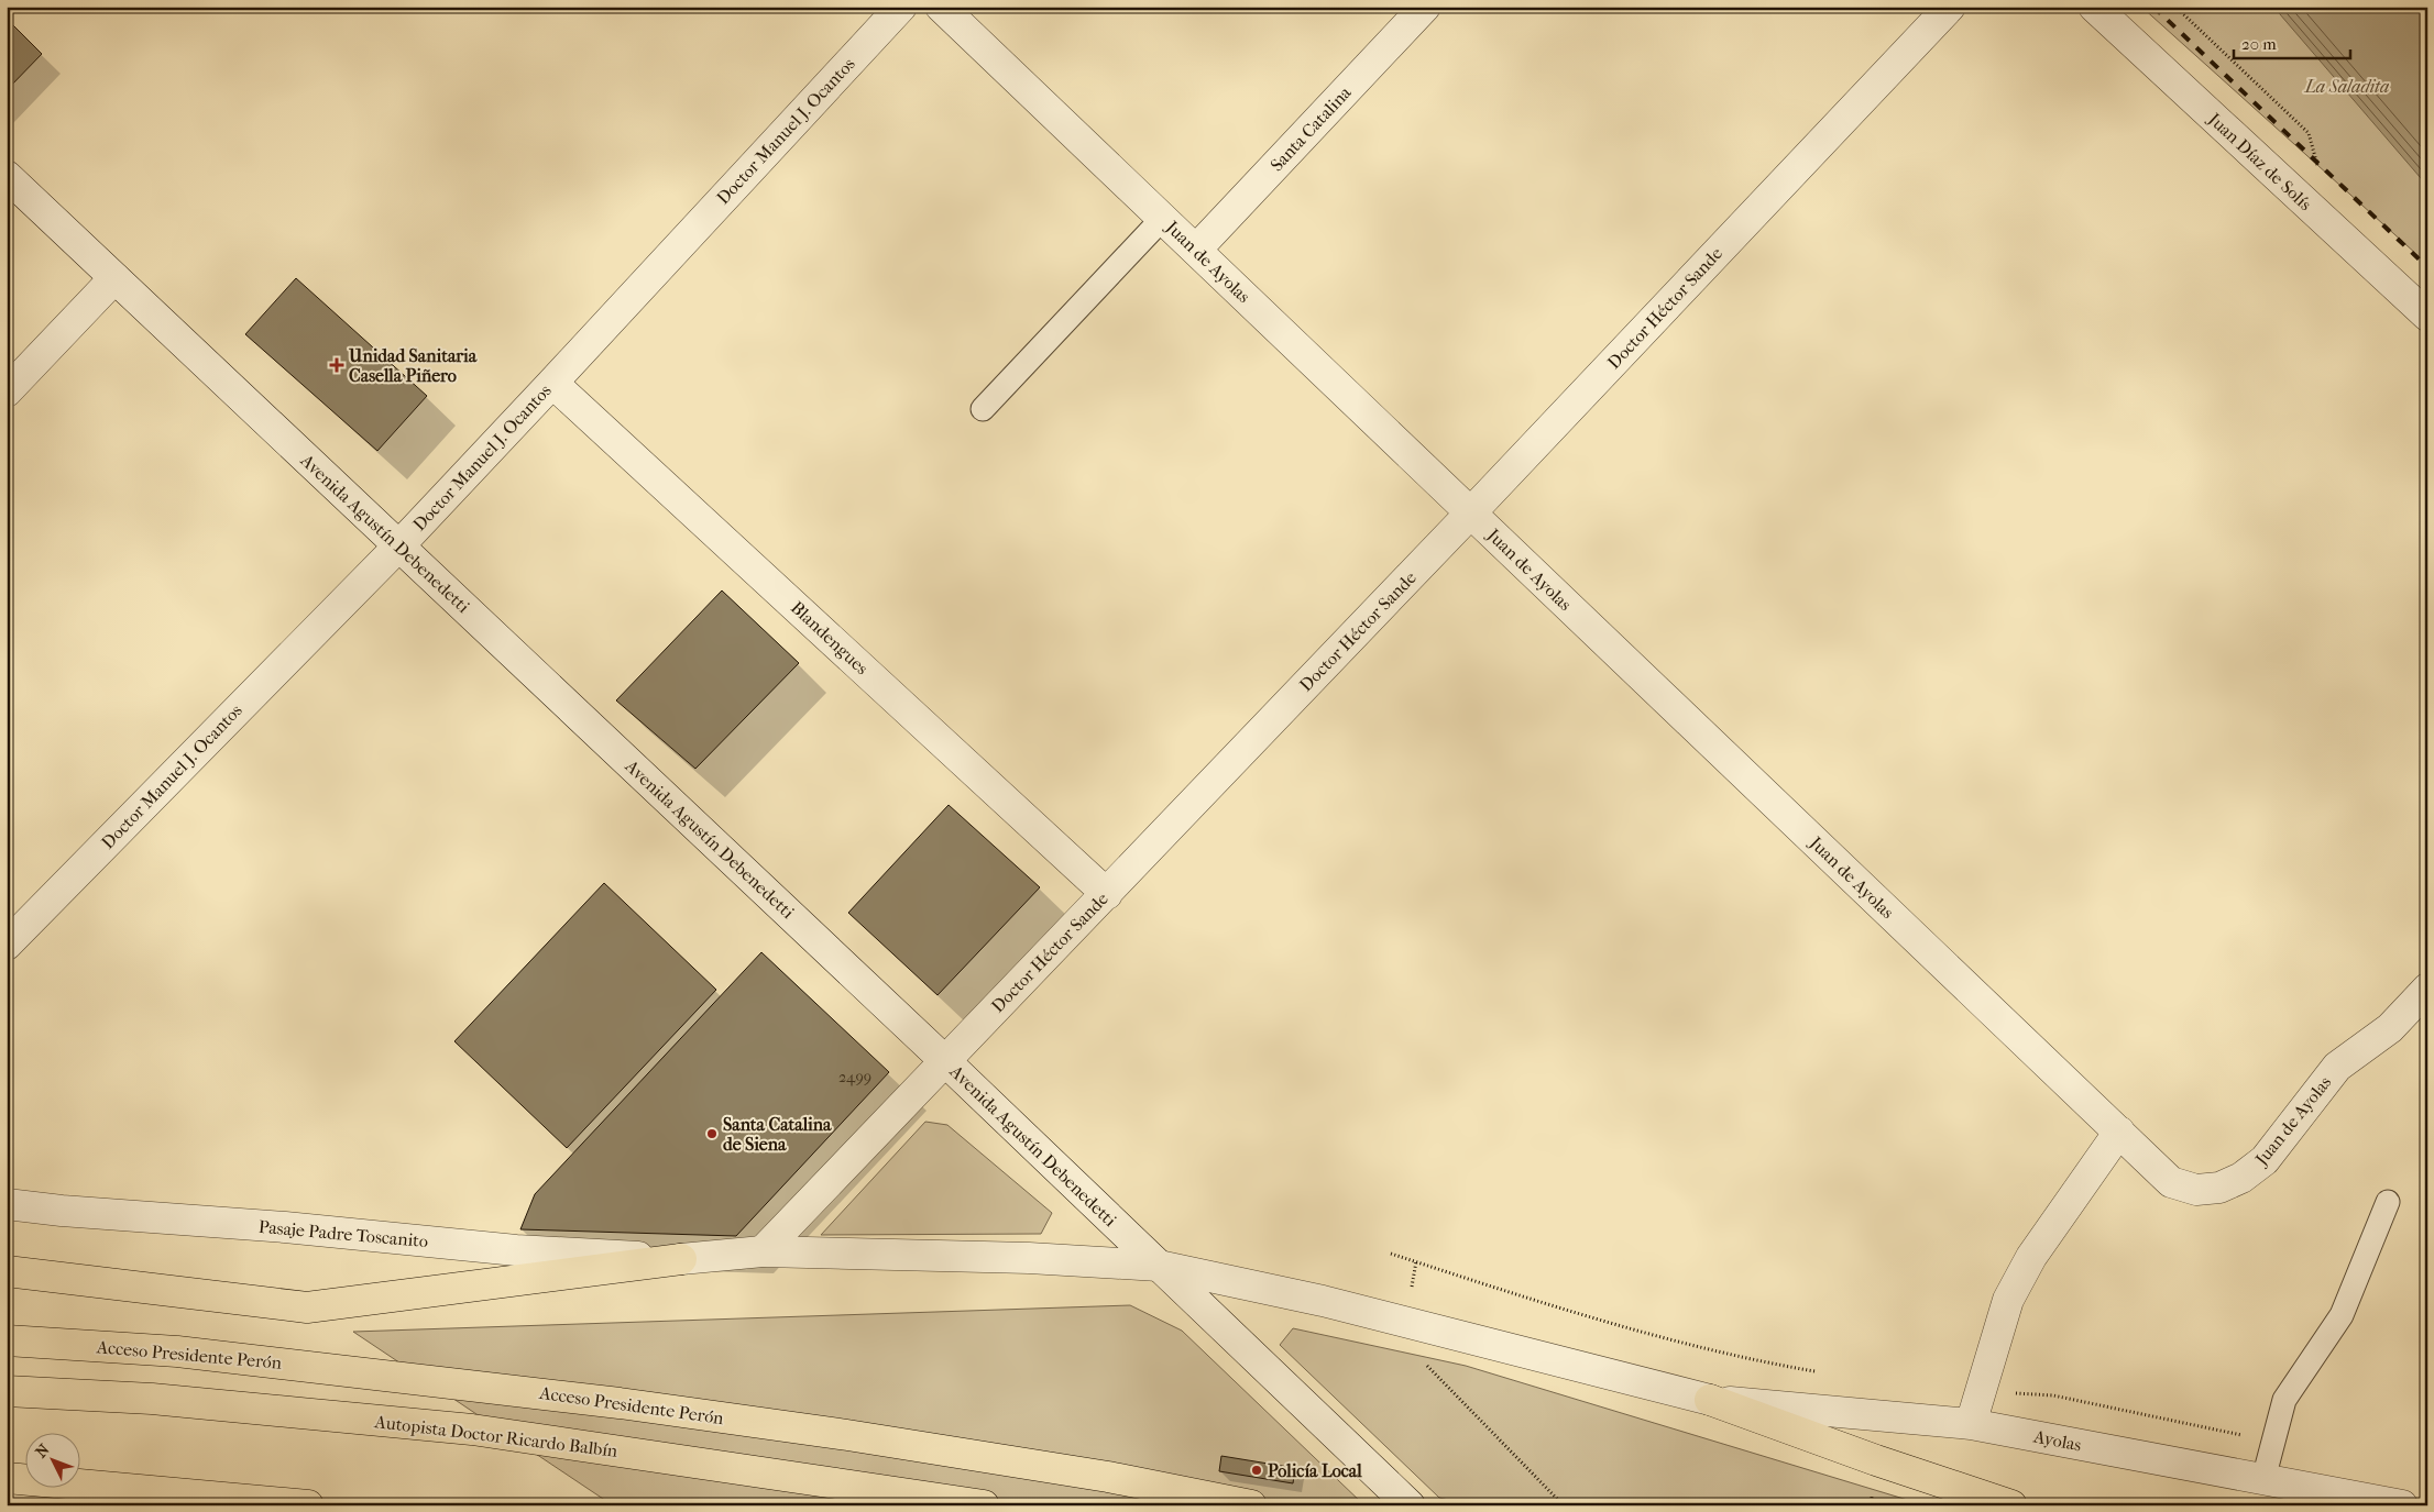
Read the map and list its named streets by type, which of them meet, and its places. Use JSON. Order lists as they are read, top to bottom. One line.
{"streets":{"highway":["Acceso Presidente Perón","Autopista Doctor Ricardo Balbín"],"street":["Santa Catalina","Doctor Manuel J. Ocantos","Juan Díaz de Solís","Juan de Ayolas","Doctor Héctor Sande","Avenida Agustín Debenedetti","Blandengues","Pasaje Padre Toscanito","Ayolas"]},"crossings":[["Santa Catalina","Juan de Ayolas"],["Doctor Manuel J. Ocantos","Avenida Agustín Debenedetti"],["Doctor Manuel J. Ocantos","Blandengues"],["Juan de Ayolas","Doctor Héctor Sande"],["Doctor Héctor Sande","Avenida Agustín Debenedetti"],["Doctor Héctor Sande","Blandengues"],["Doctor Héctor Sande","Pasaje Padre Toscanito"],["Avenida Agustín Debenedetti","Pasaje Padre Toscanito"],["Avenida Agustín Debenedetti","Ayolas"],["Pasaje Padre Toscanito","Ayolas"]],"parks":["La Saladita"],"places":{"health":["Unidad Sanitaria Casella Piñero"],"other":["Santa Catalina de Siena","Policía Local"]},"house_numbers":["2499"],"scale_bar":"20 m","north":"top left"}
